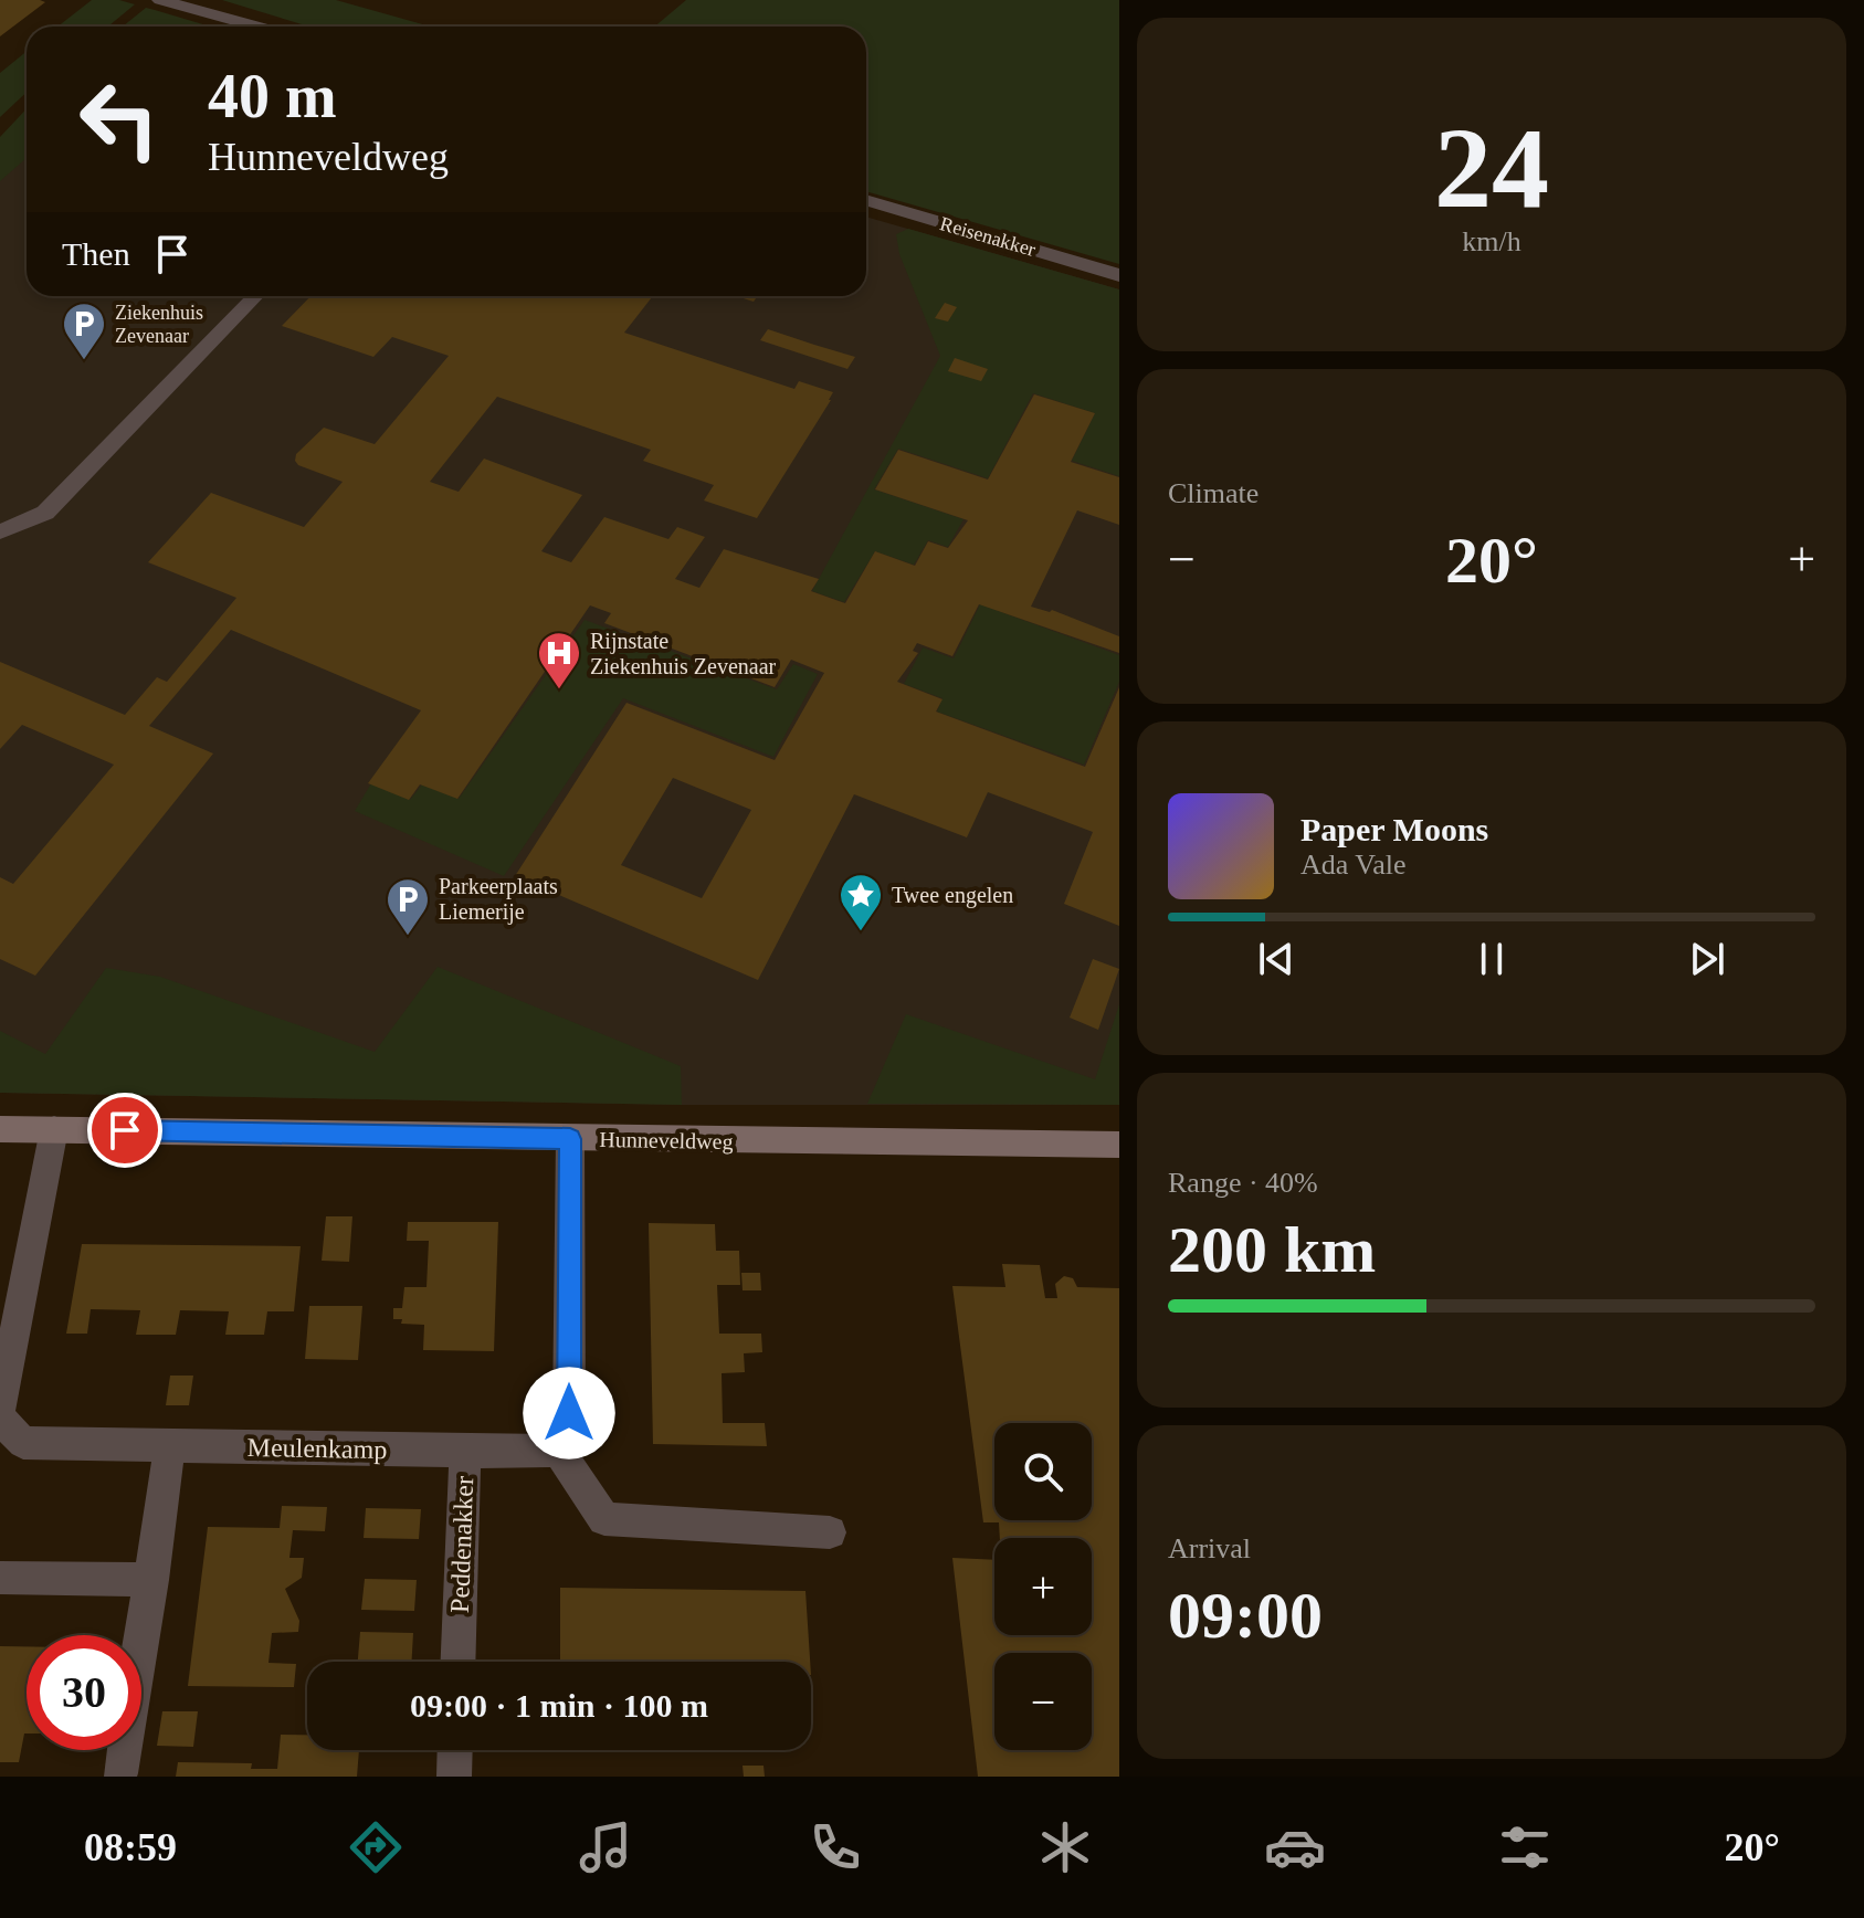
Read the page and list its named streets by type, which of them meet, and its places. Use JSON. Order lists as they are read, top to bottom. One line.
{"streets":{"street":["Reisenakker","Hunneveldweg","Meulenkamp","Peddenakker"]},"crossings":[["Meulenkamp","Peddenakker"]],"places":{"parking":["Ziekenhuis Zevenaar","Parkeerplaats Liemerije"],"hospital":["Rijnstate Ziekenhuis Zevenaar"],"place":["Twee engelen"]},"page":{"tile":[["24","km/h"],"Climate",["Range · 40%","200 km"],["Arrival","09:00"]],"turn":["40 m","Hunneveldweg"],"then":"Then","heat":["−","20°","+"],"song":["Paper Moons","Ada Vale"],"map_buttons":["+","−"],"limit":"30","trip":"09:00 · 1 min · 100 m","tabs":["08:59","20°"]}}
